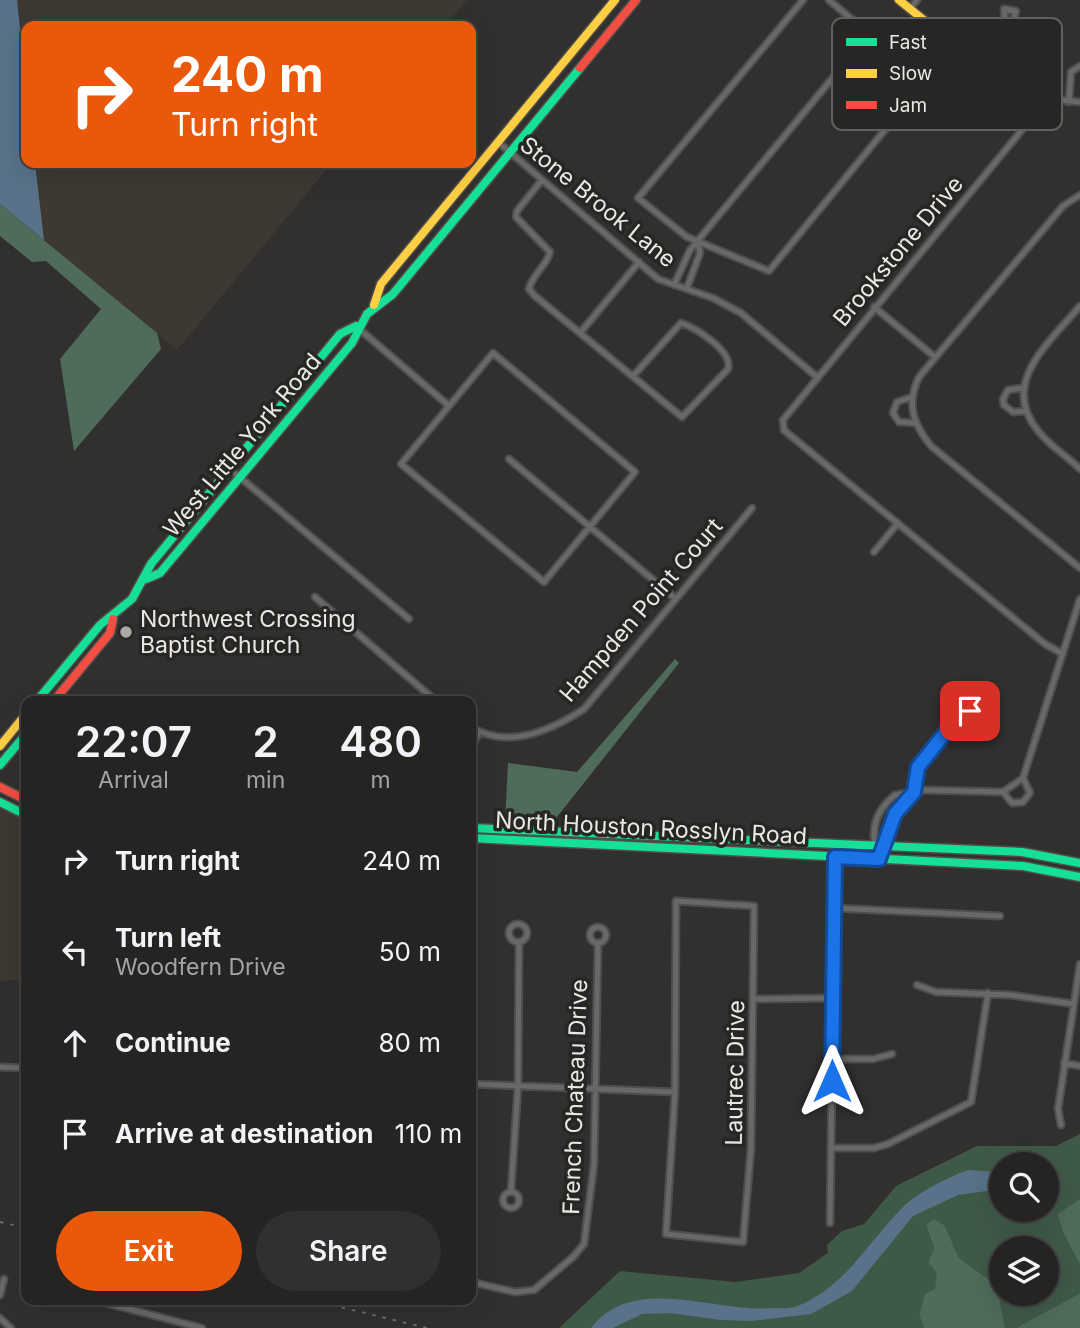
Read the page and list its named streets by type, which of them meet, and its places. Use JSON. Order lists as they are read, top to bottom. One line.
{"streets":{"main road":["West Little York Road","North Houston Rosslyn Road"],"street":["Stone Brook Lane","Brookstone Drive","Hampden Point Court","Lautrec Drive","French Chateau Drive"]},"crossings":[["Stone Brook Lane","Brookstone Drive"],["Stone Brook Lane","West Little York Road"]],"places":["Northwest Crossing Baptist Church"],"legend":["Fast","Slow","Jam"],"page":{"turn":["240 m","Turn right"],"eta":["22:07","Arrival","2","min","480","m"],"list":[{"name":"Turn right","value":"240 m"},{"name":"Turn left","note":"Woodfern Drive","value":"50 m"},{"name":"Continue","value":"80 m"},{"name":"Arrive at destination","value":"110 m"}],"buttons":["Exit","Share"]}}
